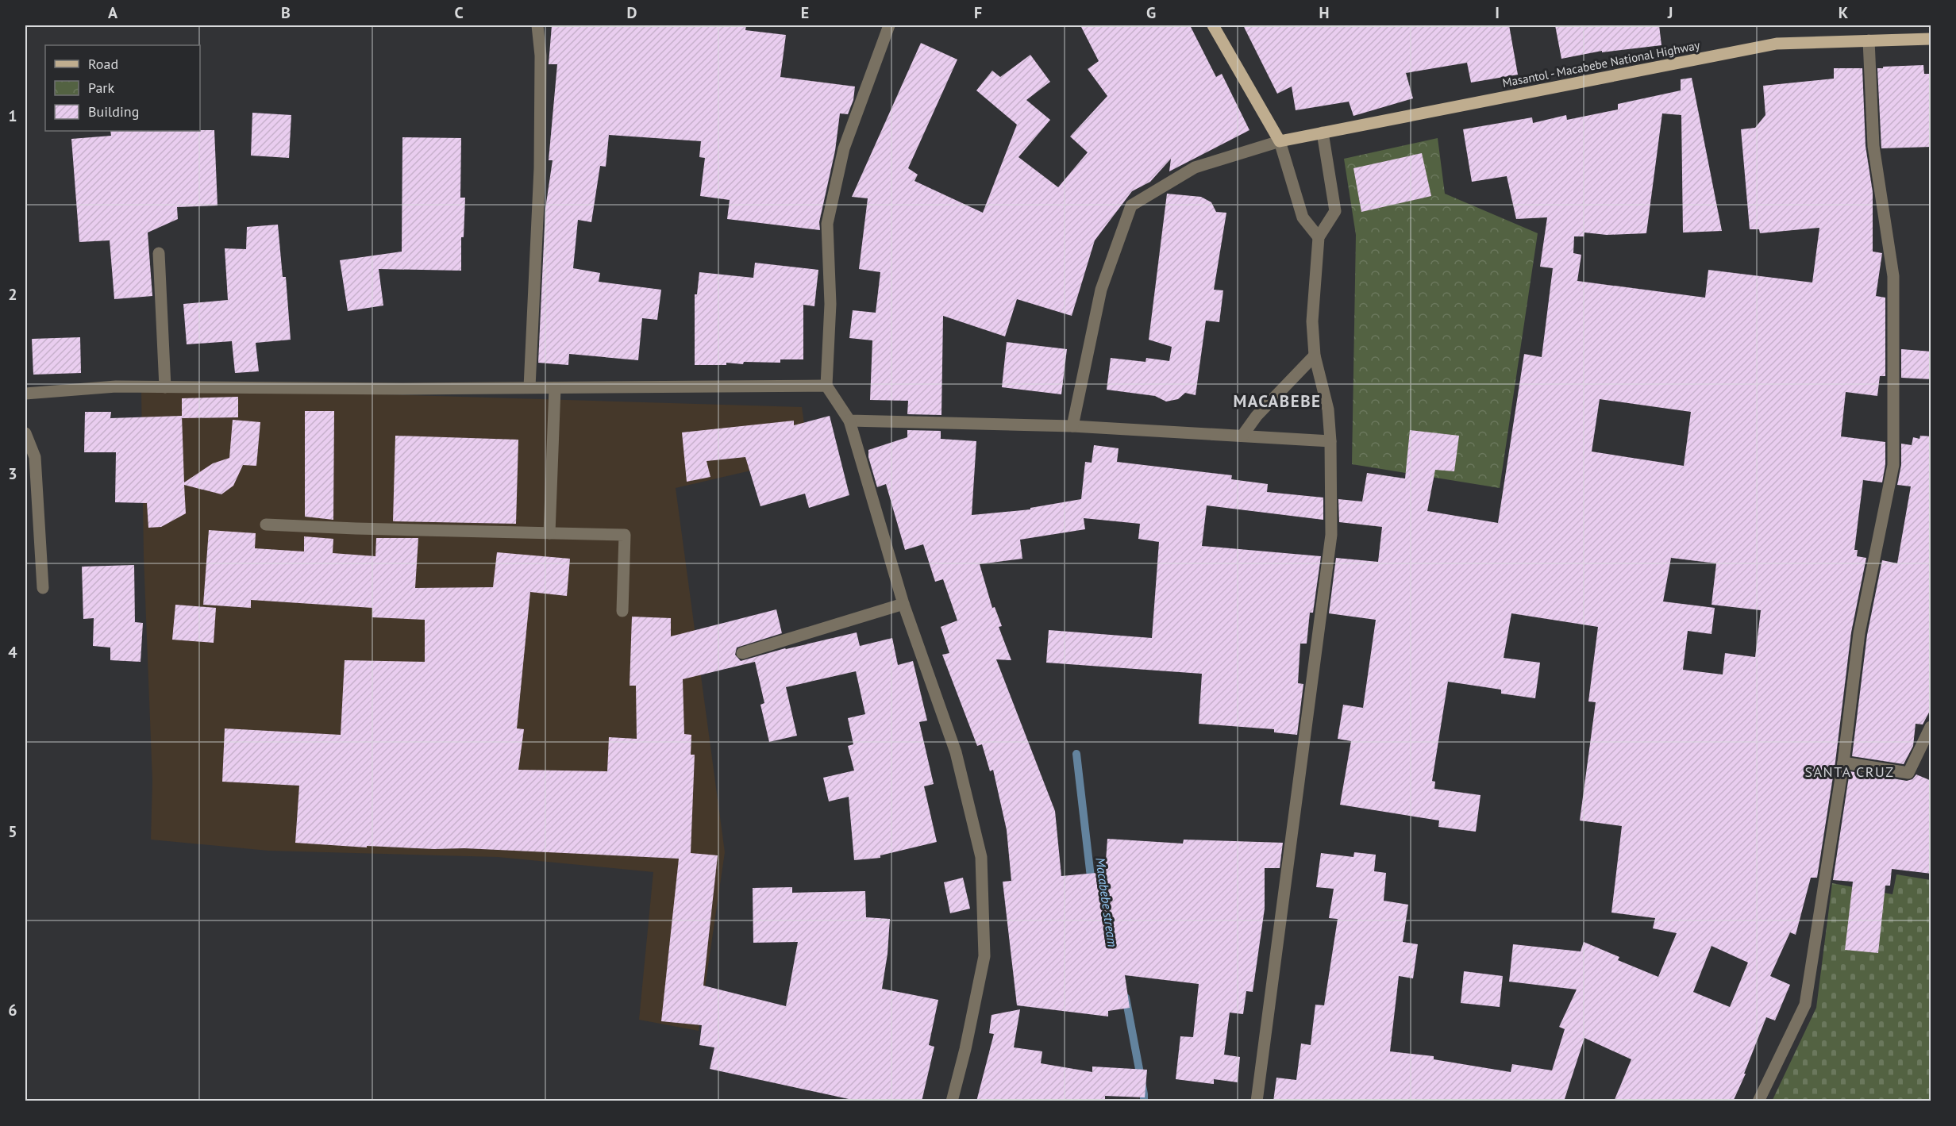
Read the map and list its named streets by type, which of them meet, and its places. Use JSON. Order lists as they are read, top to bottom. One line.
{"streets":{"main road":["Masantol - Macabebe National Highway"]},"districts":["MACABEBE","SANTA CRUZ"],"water":["Macabebe stream"],"legend":["Road","Park","Building"],"grid":{"columns":["A","B","C","D","E","F","G","H","I","J","K"],"rows":["1","2","3","4","5","6"]}}
